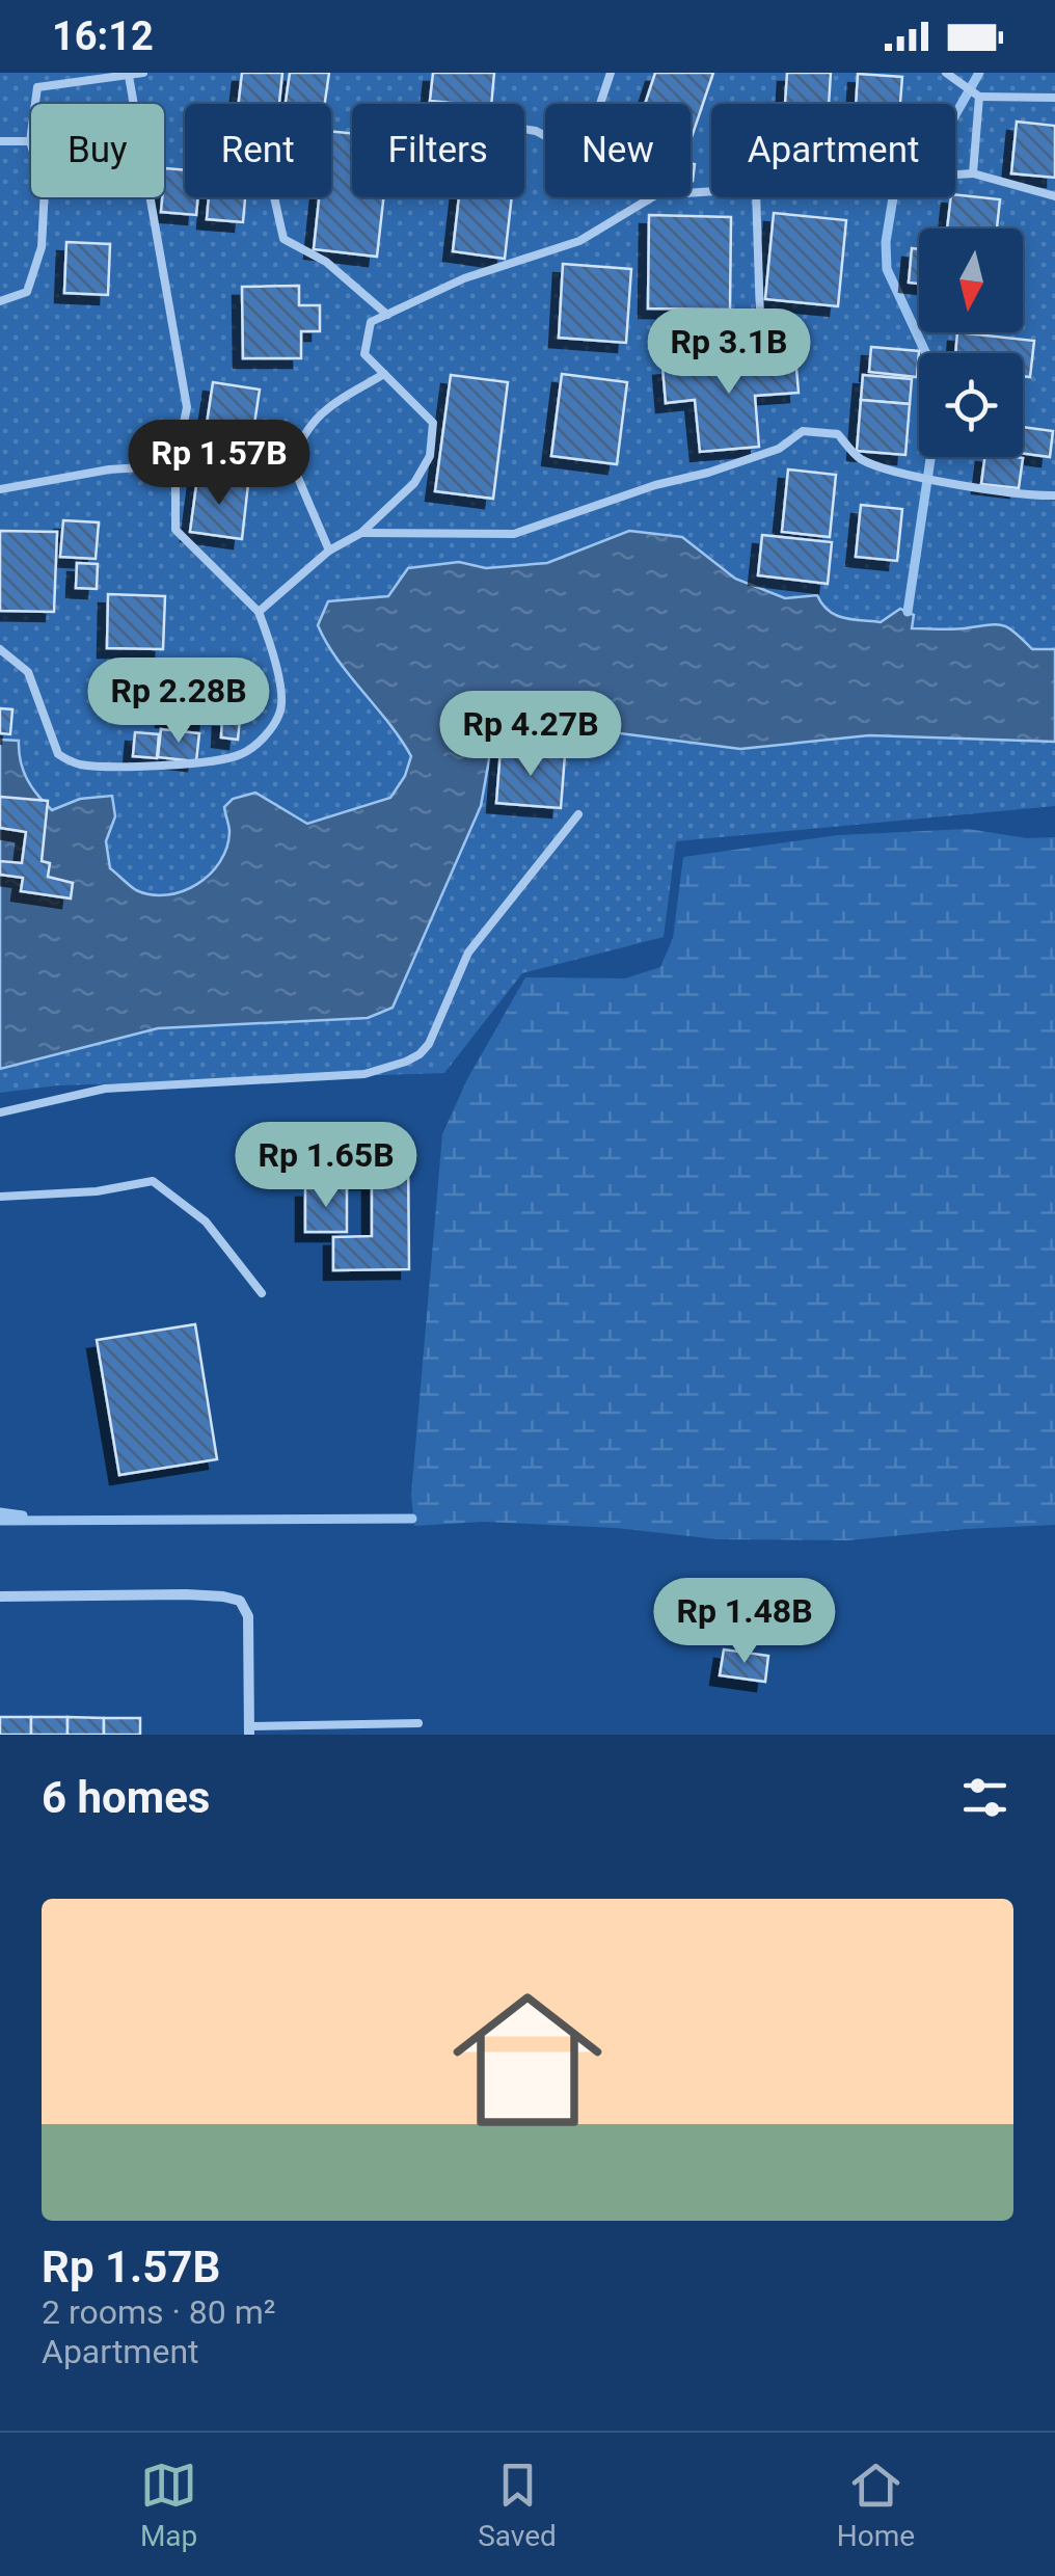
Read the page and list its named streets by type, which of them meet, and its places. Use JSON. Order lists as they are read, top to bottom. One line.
{"north":"bottom","page":{"status":"16:12","chip":["Buy","Rent","Filters","New","Apartment"],"price":["Rp 3.1B","Rp 1.57B","Rp 2.28B","Rp 4.27B","Rp 1.65B","Rp 1.48B"],"heading":"6 homes","list":[{"name":"Rp 1.57B","note":"2 rooms · 80 m² · Apartment"}],"tabs":["Map","Saved","Home"]}}
